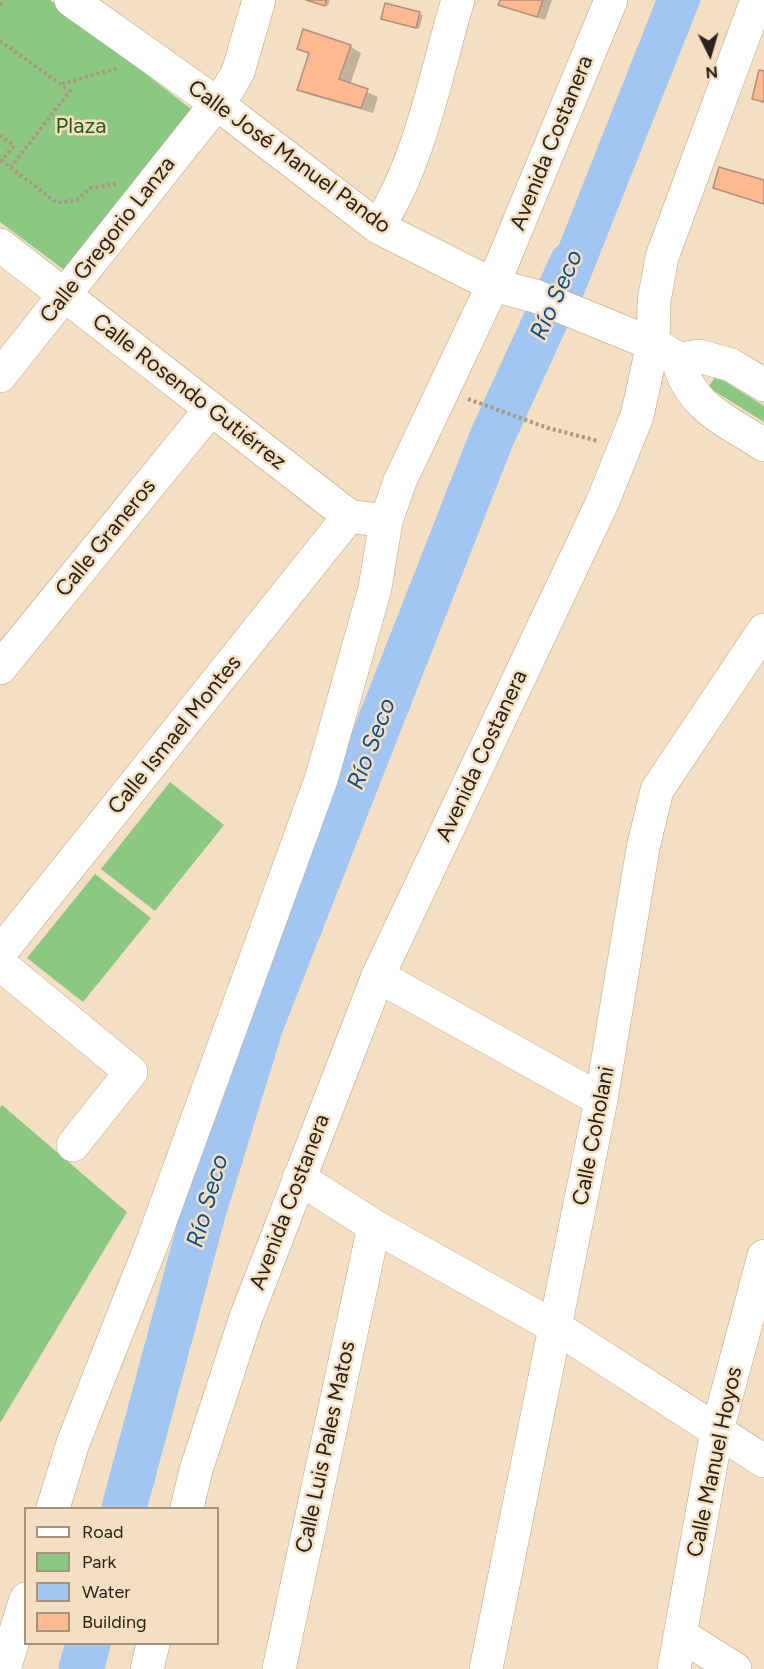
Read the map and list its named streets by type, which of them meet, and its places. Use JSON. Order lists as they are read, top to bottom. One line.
{"streets":{"street":["Avenida Costanera","Calle José Manuel Pando","Calle Gregorio Lanza","Calle Rosendo Gutiérrez","Calle Graneros","Calle Ismael Montes","Calle Coholani","Calle Luis Pales Matos","Calle Manuel Hoyos"]},"crossings":[["Avenida Costanera","Calle José Manuel Pando"],["Calle José Manuel Pando","Calle Gregorio Lanza"],["Calle Gregorio Lanza","Calle Rosendo Gutiérrez"],["Calle Rosendo Gutiérrez","Calle Graneros"],["Calle Rosendo Gutiérrez","Calle Ismael Montes"]],"water":["Río Seco"],"parks":["Plaza"],"legend":["Road","Park","Water","Building"],"north":"bottom"}
